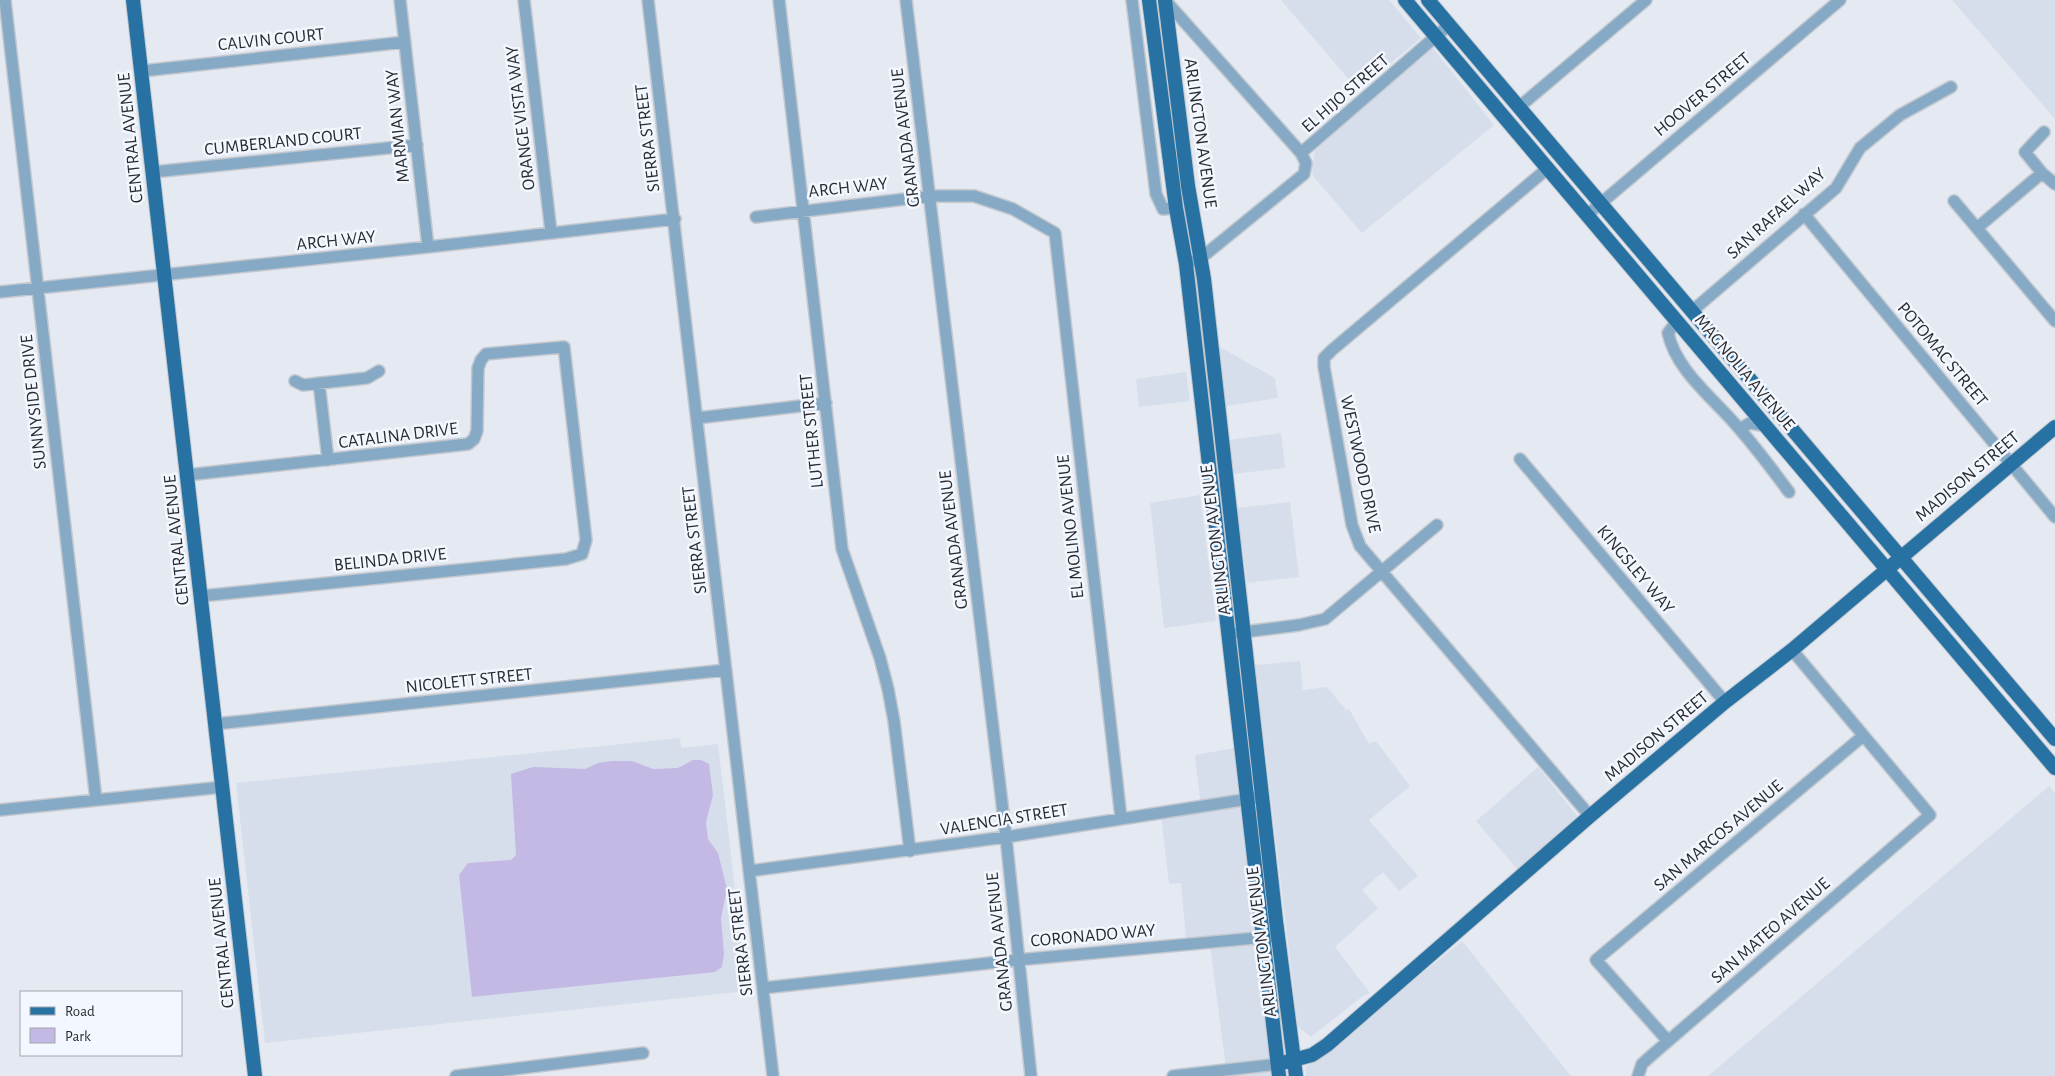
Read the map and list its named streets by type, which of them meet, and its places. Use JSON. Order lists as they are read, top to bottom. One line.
{"streets":{"main road":["ARLINGTON AVENUE","CENTRAL AVENUE","MAGNOLIA AVENUE","MADISON STREET"],"street":["CALVIN COURT","EL HIJO STREET","HOOVER STREET","ORANGE VISTA WAY","MARMIAN WAY","SIERRA STREET","GRANADA AVENUE","CUMBERLAND COURT","ARCH WAY","SAN RAFAEL WAY","POTOMAC STREET","SUNNYSIDE DRIVE","LUTHER STREET","CATALINA DRIVE","WESTWOOD DRIVE","EL MOLINO AVENUE","BELINDA DRIVE","KINGSLEY WAY","NICOLETT STREET","VALENCIA STREET","SAN MARCOS AVENUE","SAN MATEO AVENUE","CORONADO WAY"]},"crossings":[["CALVIN COURT","MARMIAN WAY"],["CALVIN COURT","CENTRAL AVENUE"],["EL HIJO STREET","ARLINGTON AVENUE"],["EL HIJO STREET","MAGNOLIA AVENUE"],["HOOVER STREET","MAGNOLIA AVENUE"],["ORANGE VISTA WAY","ARCH WAY"],["MARMIAN WAY","CUMBERLAND COURT"],["MARMIAN WAY","ARCH WAY"],["ARLINGTON AVENUE","MADISON STREET"],["ARLINGTON AVENUE","VALENCIA STREET"],["ARLINGTON AVENUE","CORONADO WAY"],["CENTRAL AVENUE","CUMBERLAND COURT"],["CENTRAL AVENUE","ARCH WAY"],["CENTRAL AVENUE","CATALINA DRIVE"],["CENTRAL AVENUE","BELINDA DRIVE"],["CENTRAL AVENUE","NICOLETT STREET"],["SIERRA STREET","ARCH WAY"],["SIERRA STREET","NICOLETT STREET"],["SIERRA STREET","VALENCIA STREET"],["SIERRA STREET","CORONADO WAY"],["GRANADA AVENUE","ARCH WAY"],["GRANADA AVENUE","VALENCIA STREET"],["GRANADA AVENUE","CORONADO WAY"],["ARCH WAY","SUNNYSIDE DRIVE"],["ARCH WAY","LUTHER STREET"],["ARCH WAY","EL MOLINO AVENUE"],["SAN RAFAEL WAY","POTOMAC STREET"],["SAN RAFAEL WAY","MAGNOLIA AVENUE"],["POTOMAC STREET","MADISON STREET"],["MAGNOLIA AVENUE","WESTWOOD DRIVE"],["MAGNOLIA AVENUE","MADISON STREET"],["LUTHER STREET","VALENCIA STREET"],["CATALINA DRIVE","BELINDA DRIVE"],["WESTWOOD DRIVE","MADISON STREET"],["MADISON STREET","KINGSLEY WAY"],["EL MOLINO AVENUE","VALENCIA STREET"],["SAN MARCOS AVENUE","SAN MATEO AVENUE"]],"legend":["Road","Park"]}
